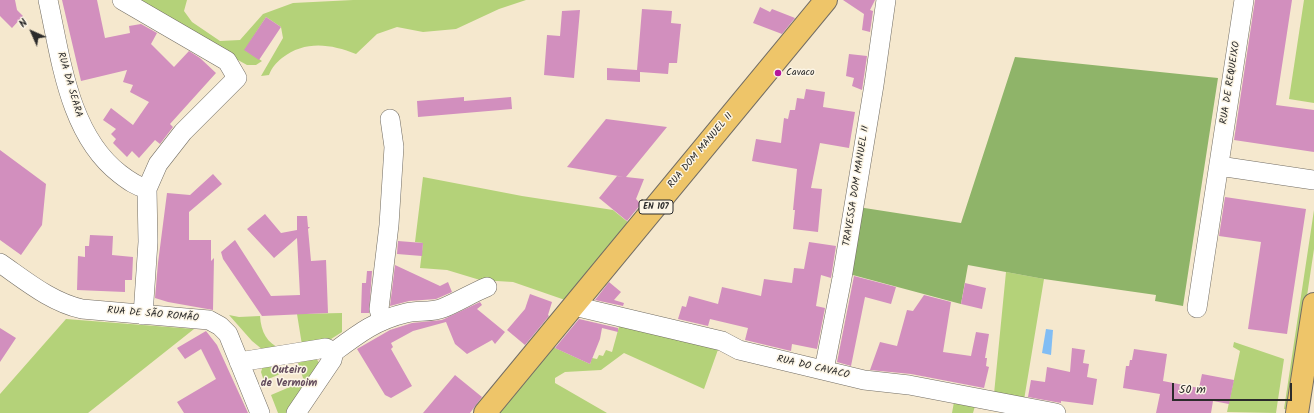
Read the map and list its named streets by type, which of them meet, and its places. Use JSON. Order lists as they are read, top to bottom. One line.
{"streets":{"main road":["RUA DOM MANUEL II","EN 107"],"street":["RUA DE REQUEIXO","RUA DA SEARA","TRAVESSA DOM MANUEL II","RUA DE SÃO ROMÃO","RUA DO CAVACO"]},"crossings":[["RUA DOM MANUEL II","RUA DO CAVACO"],["TRAVESSA DOM MANUEL II","RUA DO CAVACO"]],"districts":["Outeiro de Vermoim"],"places":["Cavaco"],"scale_bar":"50 m","north":"top left"}
